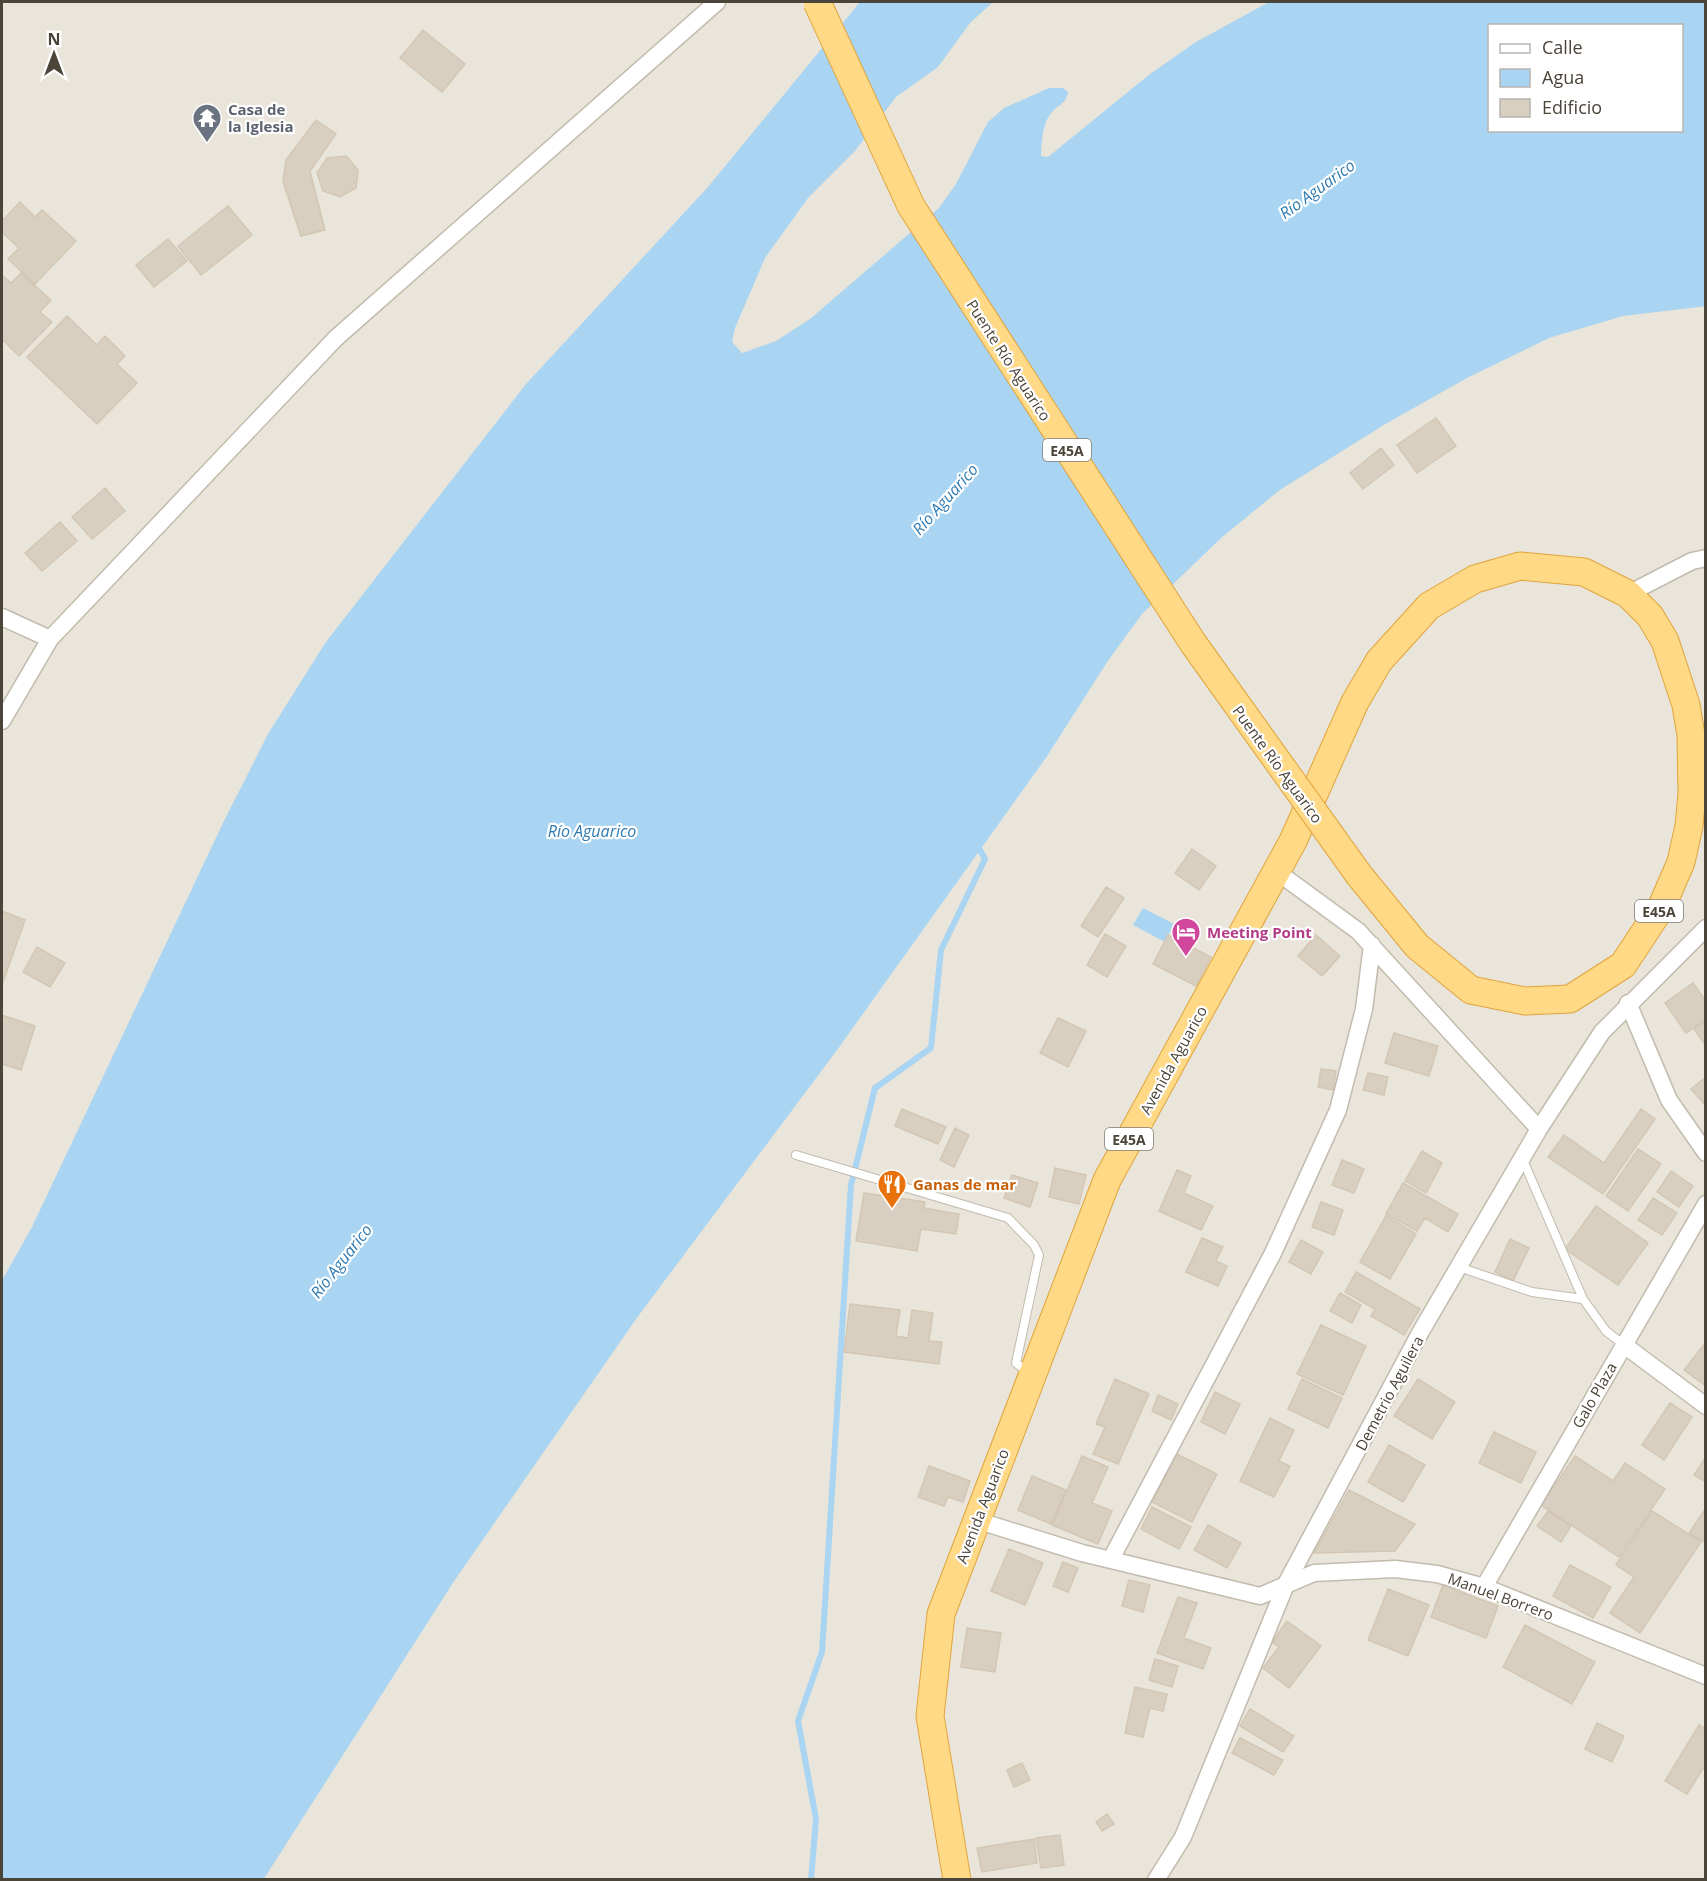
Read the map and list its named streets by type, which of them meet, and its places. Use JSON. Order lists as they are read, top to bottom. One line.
{"streets":{"highway":["Puente Río Aguarico","E45A","Avenida Aguarico"],"street":["Demetrio Aguilera","Galo Plaza","Manuel Borrero"]},"crossings":[["Puente Río Aguarico","Avenida Aguarico"],["Avenida Aguarico","Manuel Borrero"],["Demetrio Aguilera","Manuel Borrero"],["Galo Plaza","Manuel Borrero"]],"water":["Río Aguarico"],"places":{"temple":["Casa de la Iglesia"],"hotel":["Meeting Point"],"restaurant":["Ganas de mar"]},"legend":["Calle","Agua","Edificio"],"north":"top"}
